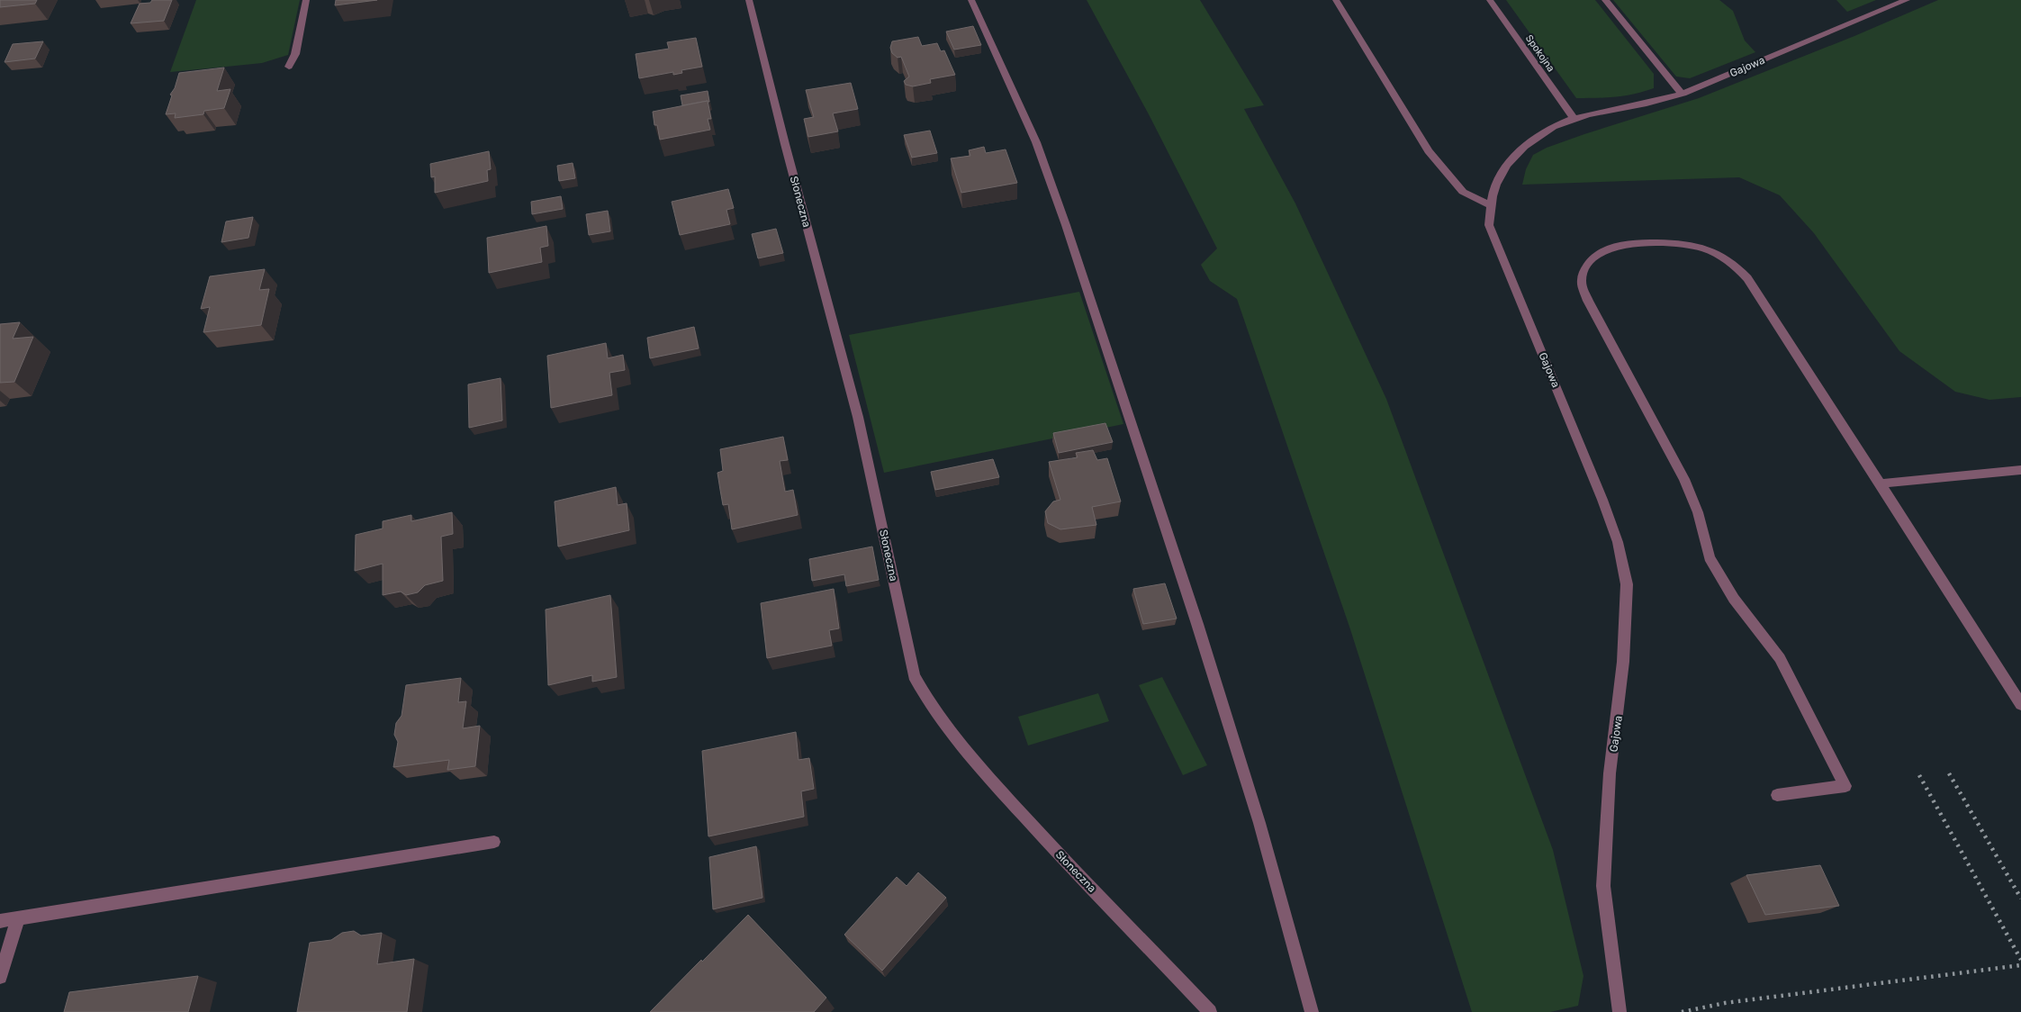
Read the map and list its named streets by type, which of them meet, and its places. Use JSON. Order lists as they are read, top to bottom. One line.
{"streets":{"street":["Spokojna","Gajowa","Słoneczna"]},"crossings":[["Spokojna","Gajowa"]]}
